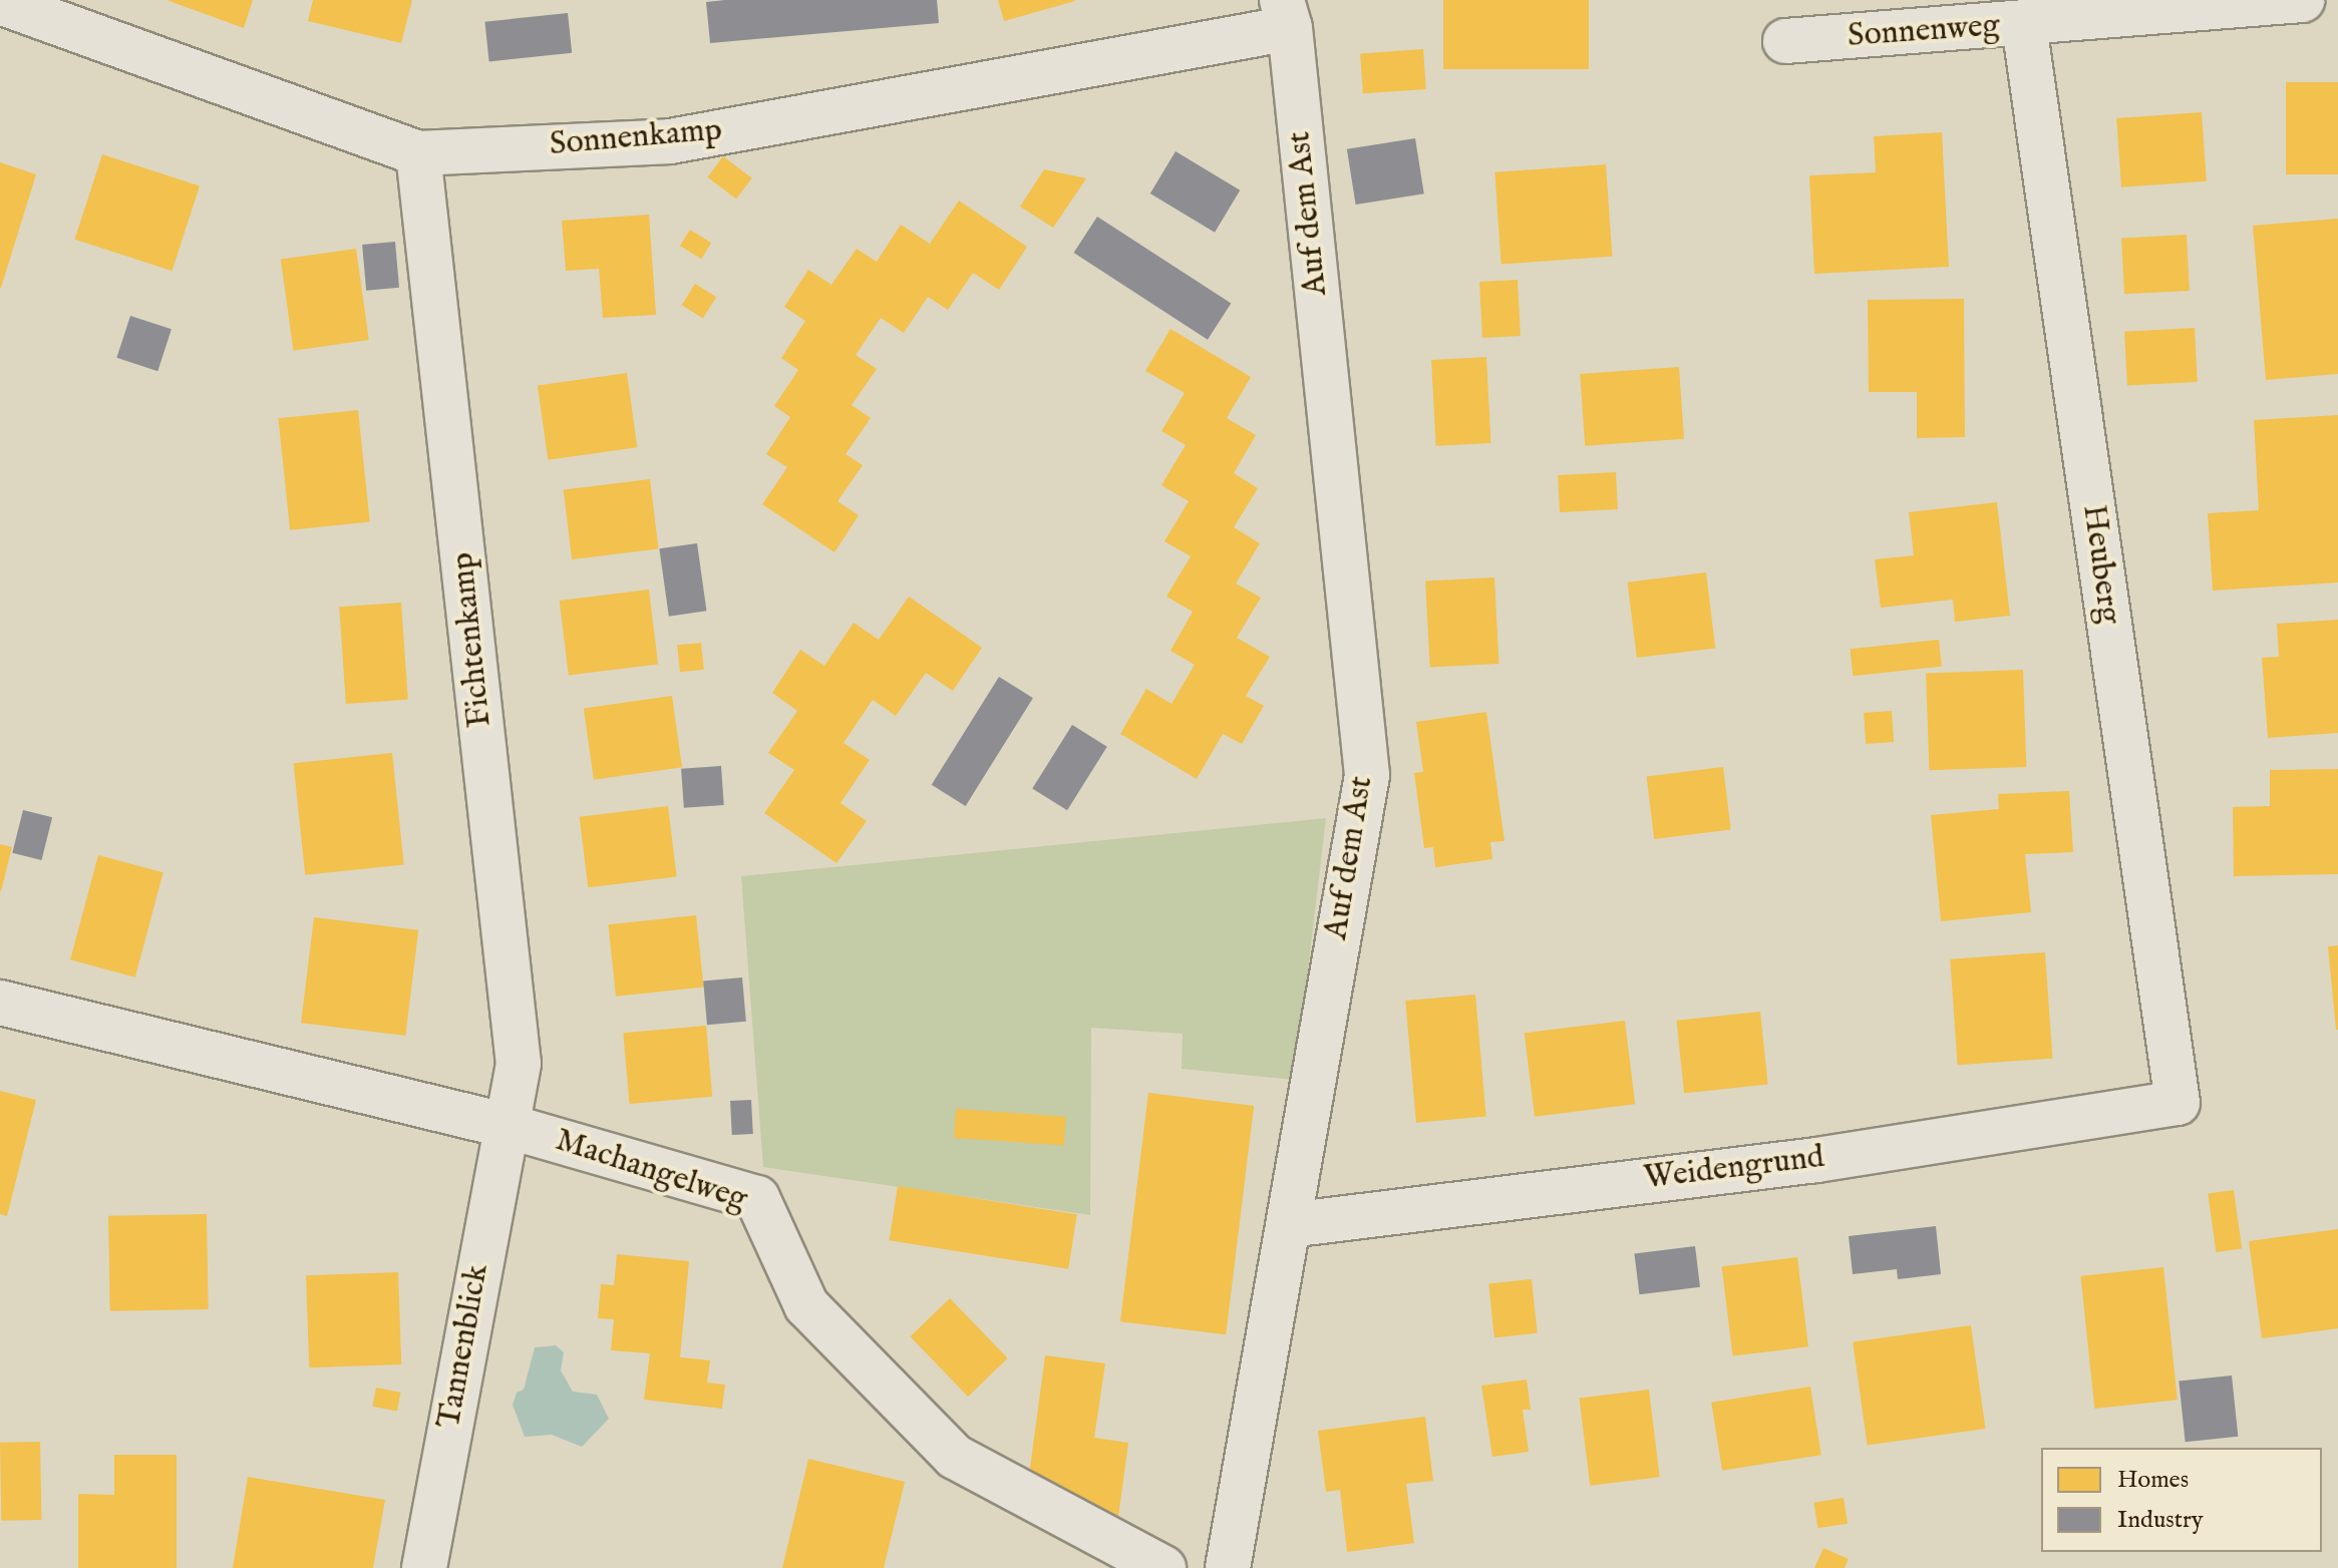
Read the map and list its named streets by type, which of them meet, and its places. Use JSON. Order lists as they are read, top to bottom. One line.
{"streets":{"street":["Sonnenweg","Sonnenkamp","Auf dem Ast","Heuberg","Fichtenkamp","Weidengrund","Machangelweg","Tannenblick"]},"crossings":[["Sonnenweg","Heuberg"],["Sonnenkamp","Auf dem Ast"],["Sonnenkamp","Fichtenkamp"],["Auf dem Ast","Weidengrund"],["Heuberg","Weidengrund"],["Fichtenkamp","Machangelweg"],["Fichtenkamp","Tannenblick"],["Machangelweg","Tannenblick"]],"legend":["Homes","Industry"]}
